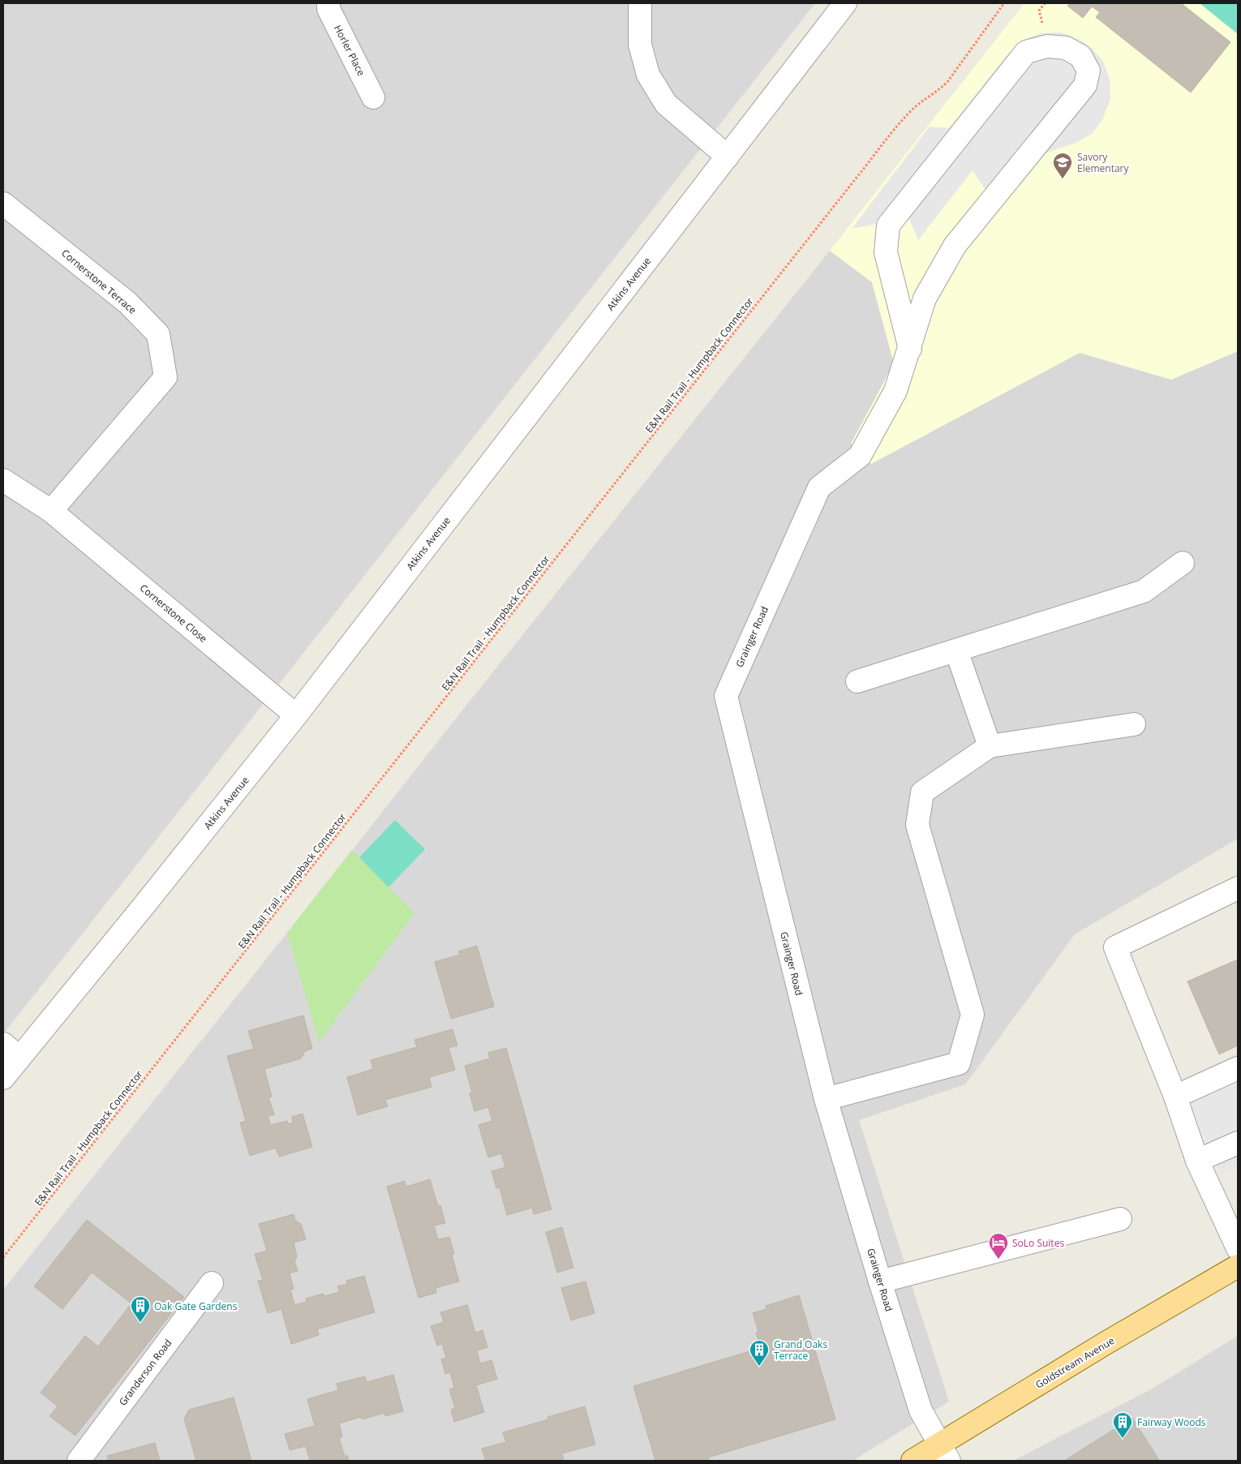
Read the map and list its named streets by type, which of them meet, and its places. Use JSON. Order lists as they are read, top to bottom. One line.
{"streets":{"main road":["Goldstream Avenue"],"street":["Horler Place","Cornerstone Terrace","Atkins Avenue","Cornerstone Close","Grainger Road","Granderson Road"],"path":["E&N Rail Trail - Humpback Connector"]},"crossings":[["Cornerstone Terrace","Cornerstone Close"],["Atkins Avenue","Cornerstone Close"],["Grainger Road","Goldstream Avenue"]],"places":{"school or university":["Savory Elementary"],"hotel":["SoLo Suites"],"building":["Oak Gate Gardens","Grand Oaks Terrace","Fairway Woods"]}}
